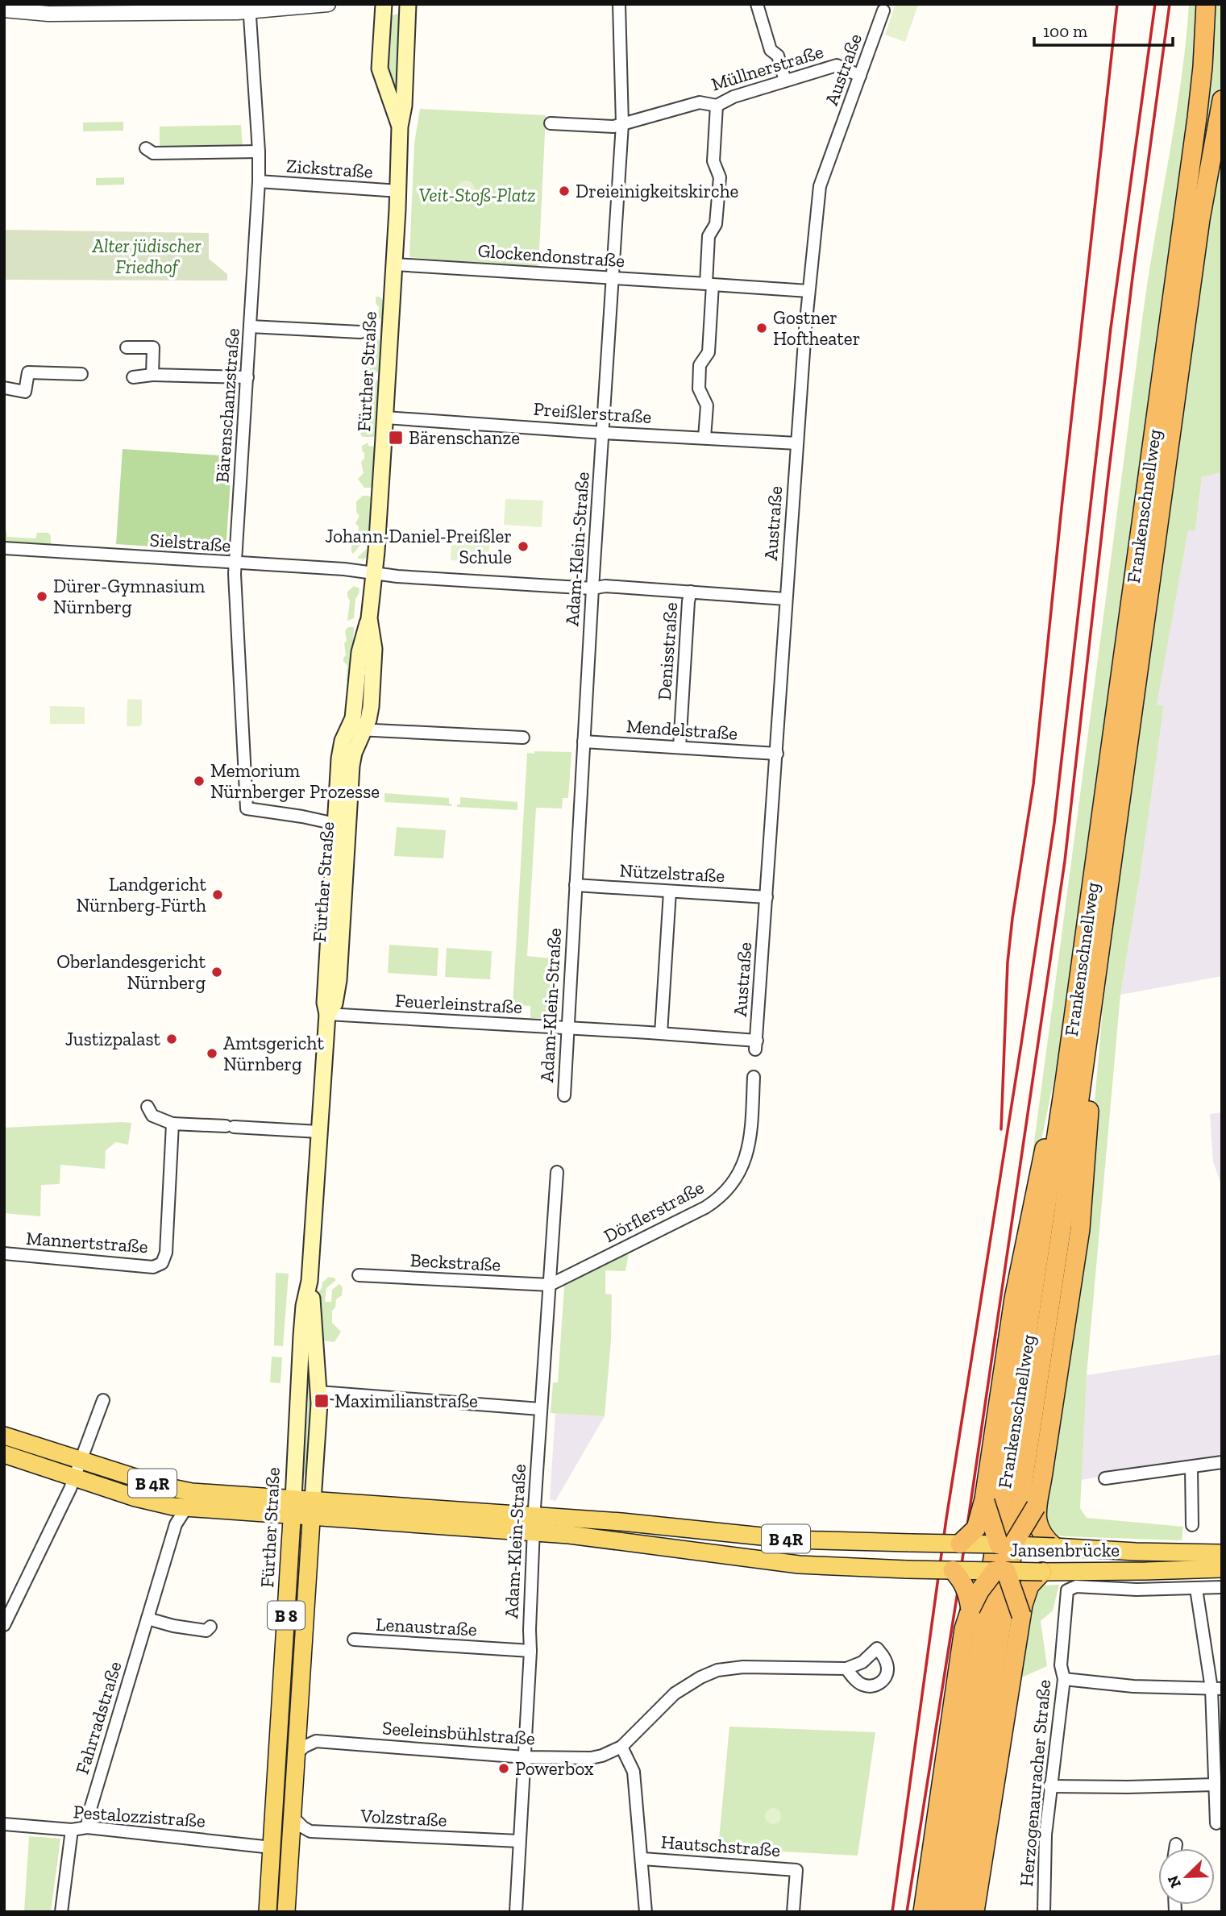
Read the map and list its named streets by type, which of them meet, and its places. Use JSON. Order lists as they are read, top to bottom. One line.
{"streets":{"highway":["Frankenschnellweg"],"main road":["Fürther Straße","B 4R","Jansenbrücke","B 8"],"street":["Müllnerstraße","Austraße","Zickstraße","Glockendonstraße","Bärenschanzstraße","Preißlerstraße","Sielstraße","Adam-Klein-Straße","Denisstraße","Mendelstraße","Nützelstraße","Feuerleinstraße","Dörflerstraße","Mannertstraße","Beckstraße","Lenaustraße","Fahrradstraße","Seeleinsbühlstraße","Herzogenauracher Straße","Pestalozzistraße","Volzstraße","Hautschstraße"]},"crossings":[["Müllnerstraße","Austraße"],["Müllnerstraße","Adam-Klein-Straße"],["Austraße","Glockendonstraße"],["Austraße","Preißlerstraße"],["Austraße","Sielstraße"],["Austraße","Mendelstraße"],["Austraße","Nützelstraße"],["Austraße","Feuerleinstraße"],["Zickstraße","Fürther Straße"],["Zickstraße","Bärenschanzstraße"],["Glockendonstraße","Fürther Straße"],["Glockendonstraße","Adam-Klein-Straße"],["Fürther Straße","Bärenschanzstraße"],["Fürther Straße","Preißlerstraße"],["Fürther Straße","Sielstraße"],["Fürther Straße","Feuerleinstraße"],["Fürther Straße","B 4R"],["Fürther Straße","Seeleinsbühlstraße"],["Fürther Straße","Pestalozzistraße"],["Fürther Straße","Volzstraße"],["Bärenschanzstraße","Sielstraße"],["Preißlerstraße","Adam-Klein-Straße"],["Sielstraße","Adam-Klein-Straße"],["Sielstraße","Denisstraße"],["Adam-Klein-Straße","Mendelstraße"],["Adam-Klein-Straße","Nützelstraße"],["Adam-Klein-Straße","Feuerleinstraße"],["Adam-Klein-Straße","Dörflerstraße"],["Adam-Klein-Straße","Beckstraße"],["Adam-Klein-Straße","B 4R"],["Adam-Klein-Straße","Jansenbrücke"],["Adam-Klein-Straße","Lenaustraße"],["Adam-Klein-Straße","Seeleinsbühlstraße"],["Adam-Klein-Straße","Volzstraße"],["Denisstraße","Mendelstraße"],["Dörflerstraße","Beckstraße"],["B 4R","Jansenbrücke"],["B 4R","Fahrradstraße"],["Fahrradstraße","Pestalozzistraße"]],"parks":["Veit-Stoß-Platz","Alter jüdischer Friedhof"],"places":{"other":["Dreieinigkeitskirche","Gostner Hoftheater","Johann-Daniel-Preißler Schule","Dürer-Gymnasium Nürnberg","Memorium Nürnberger Prozesse","Landgericht Nürnberg-Fürth","Oberlandesgericht Nürnberg","Justizpalast","Amtsgericht Nürnberg","Powerbox"],"transit":["Bärenschanze","Maximilianstraße"]},"scale_bar":"100 m","north":"bottom left"}
